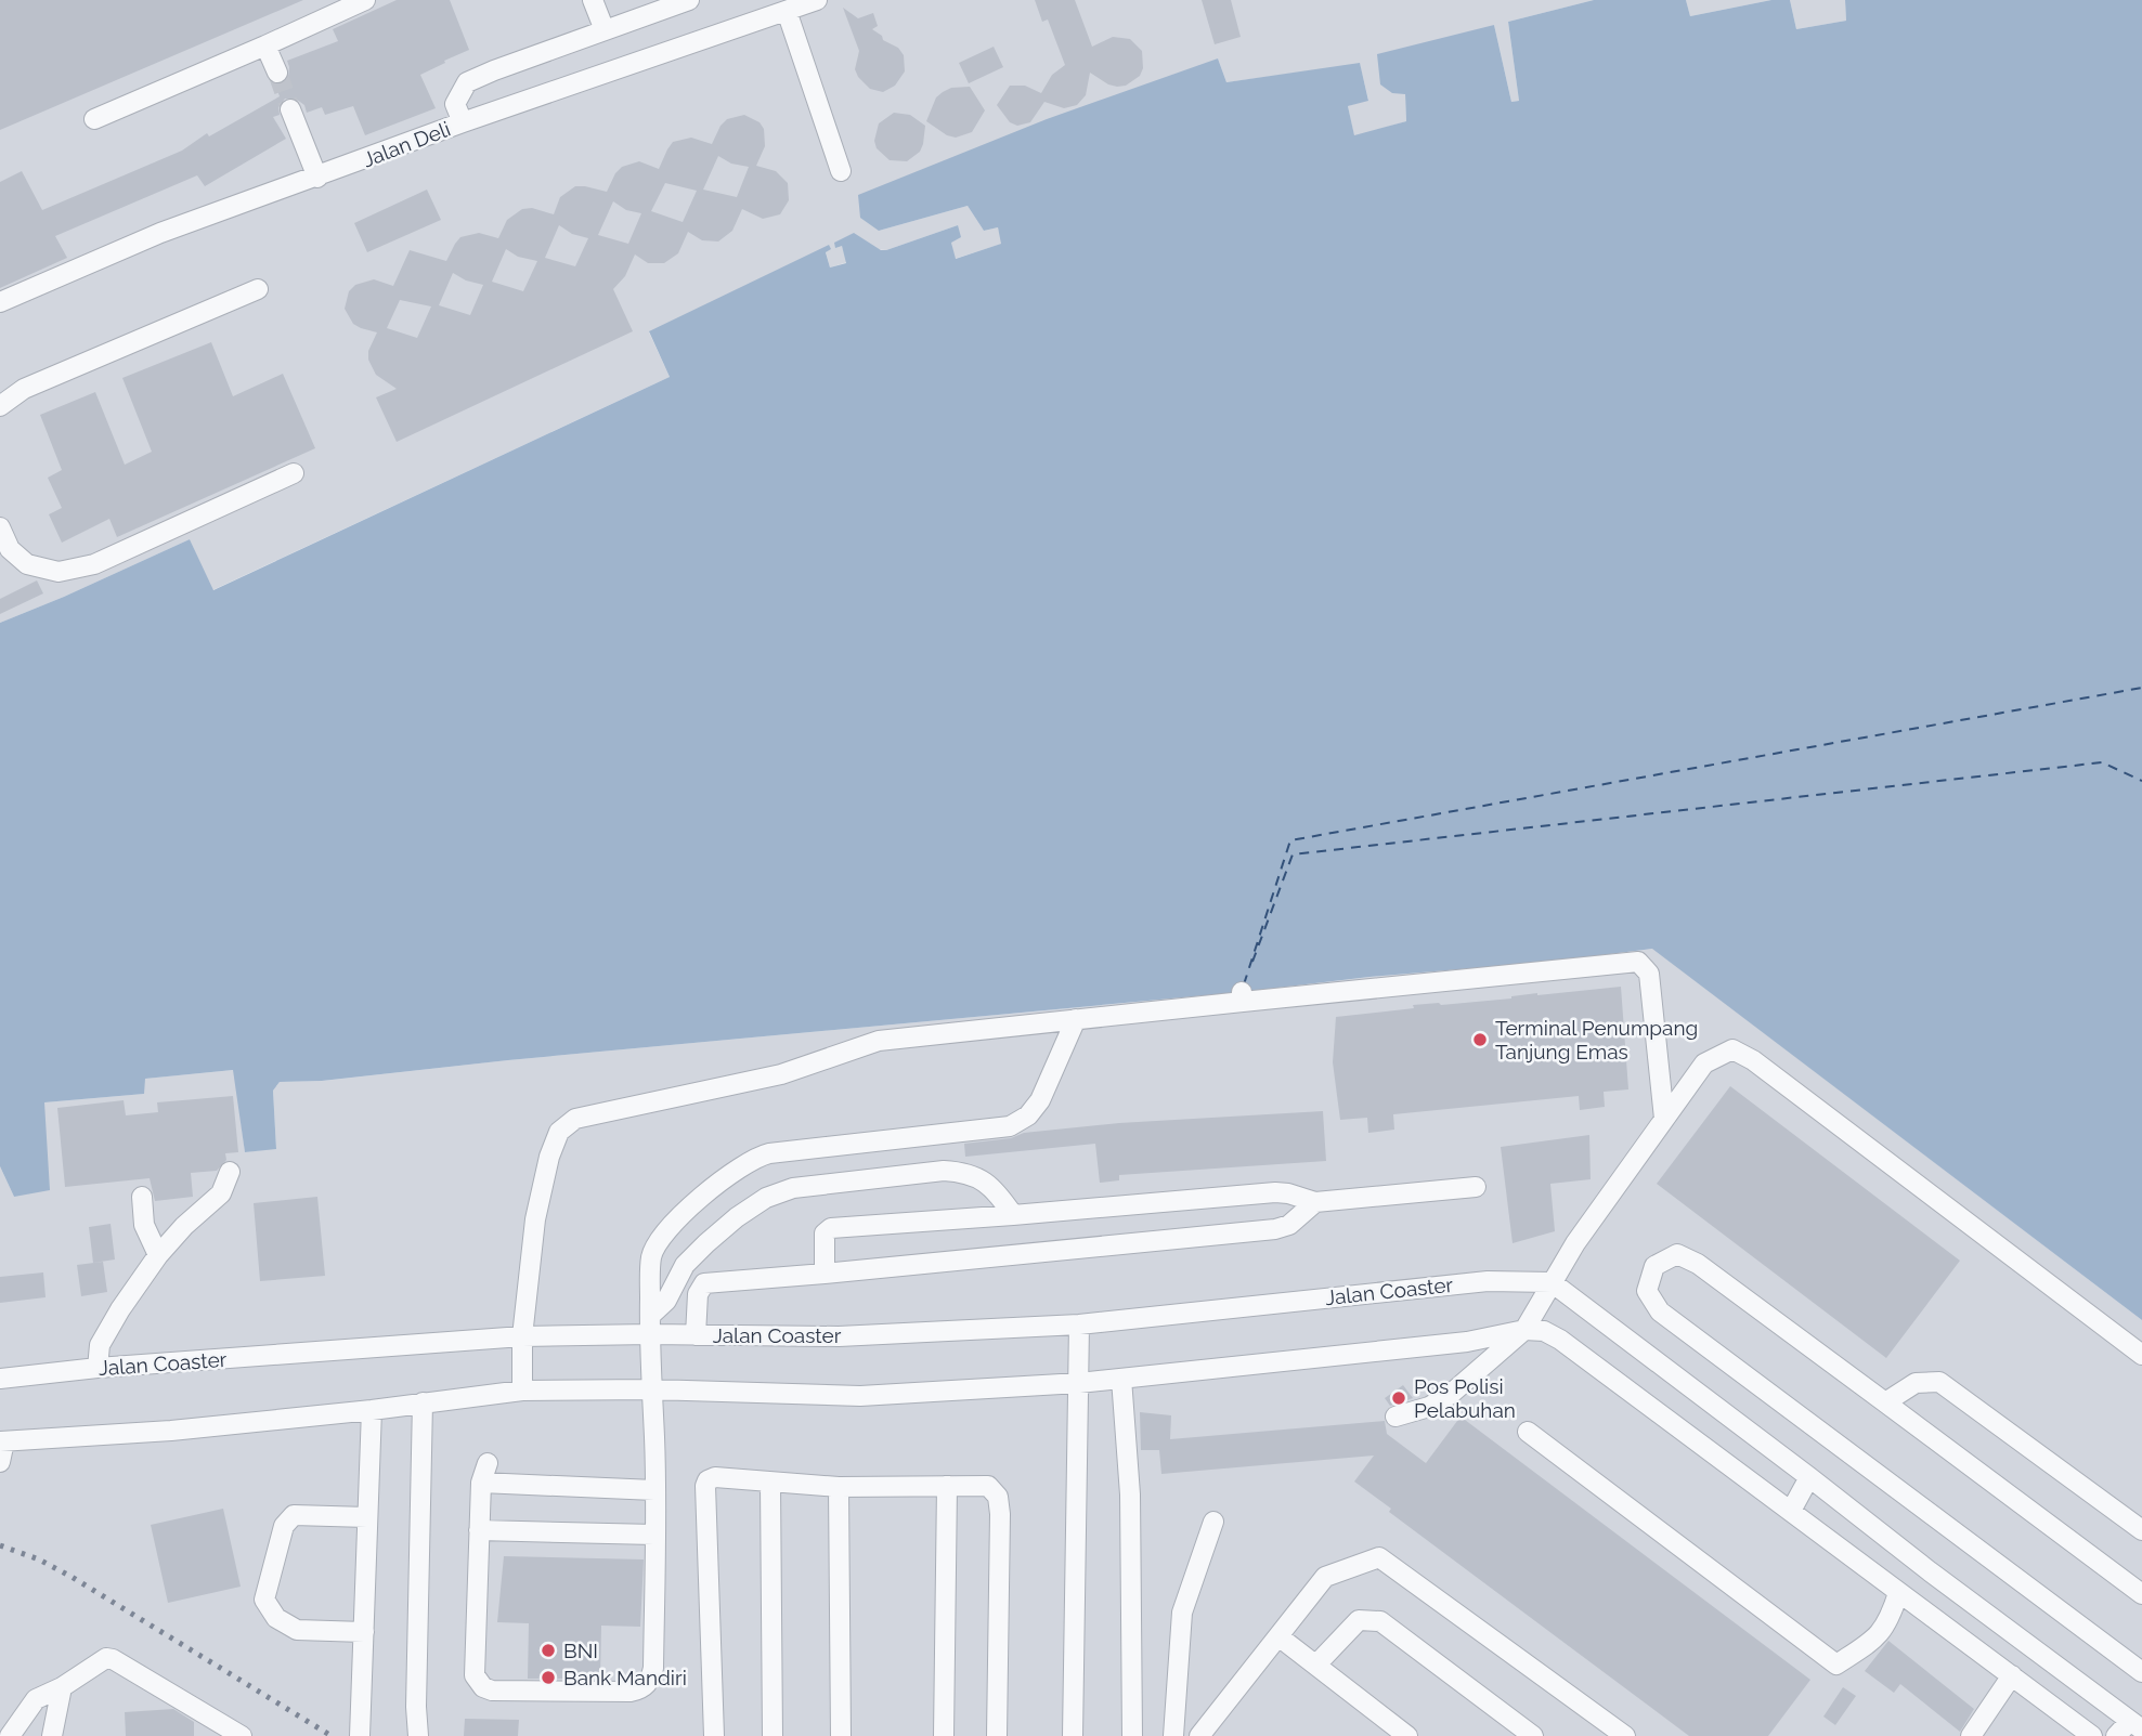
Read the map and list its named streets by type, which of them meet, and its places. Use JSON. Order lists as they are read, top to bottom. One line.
{"streets":{"lane":["Jalan Deli","Jalan Coaster"]},"places":["Terminal Penumpang Tanjung Emas","Pos Polisi Pelabuhan","BNI","Bank Mandiri"]}
